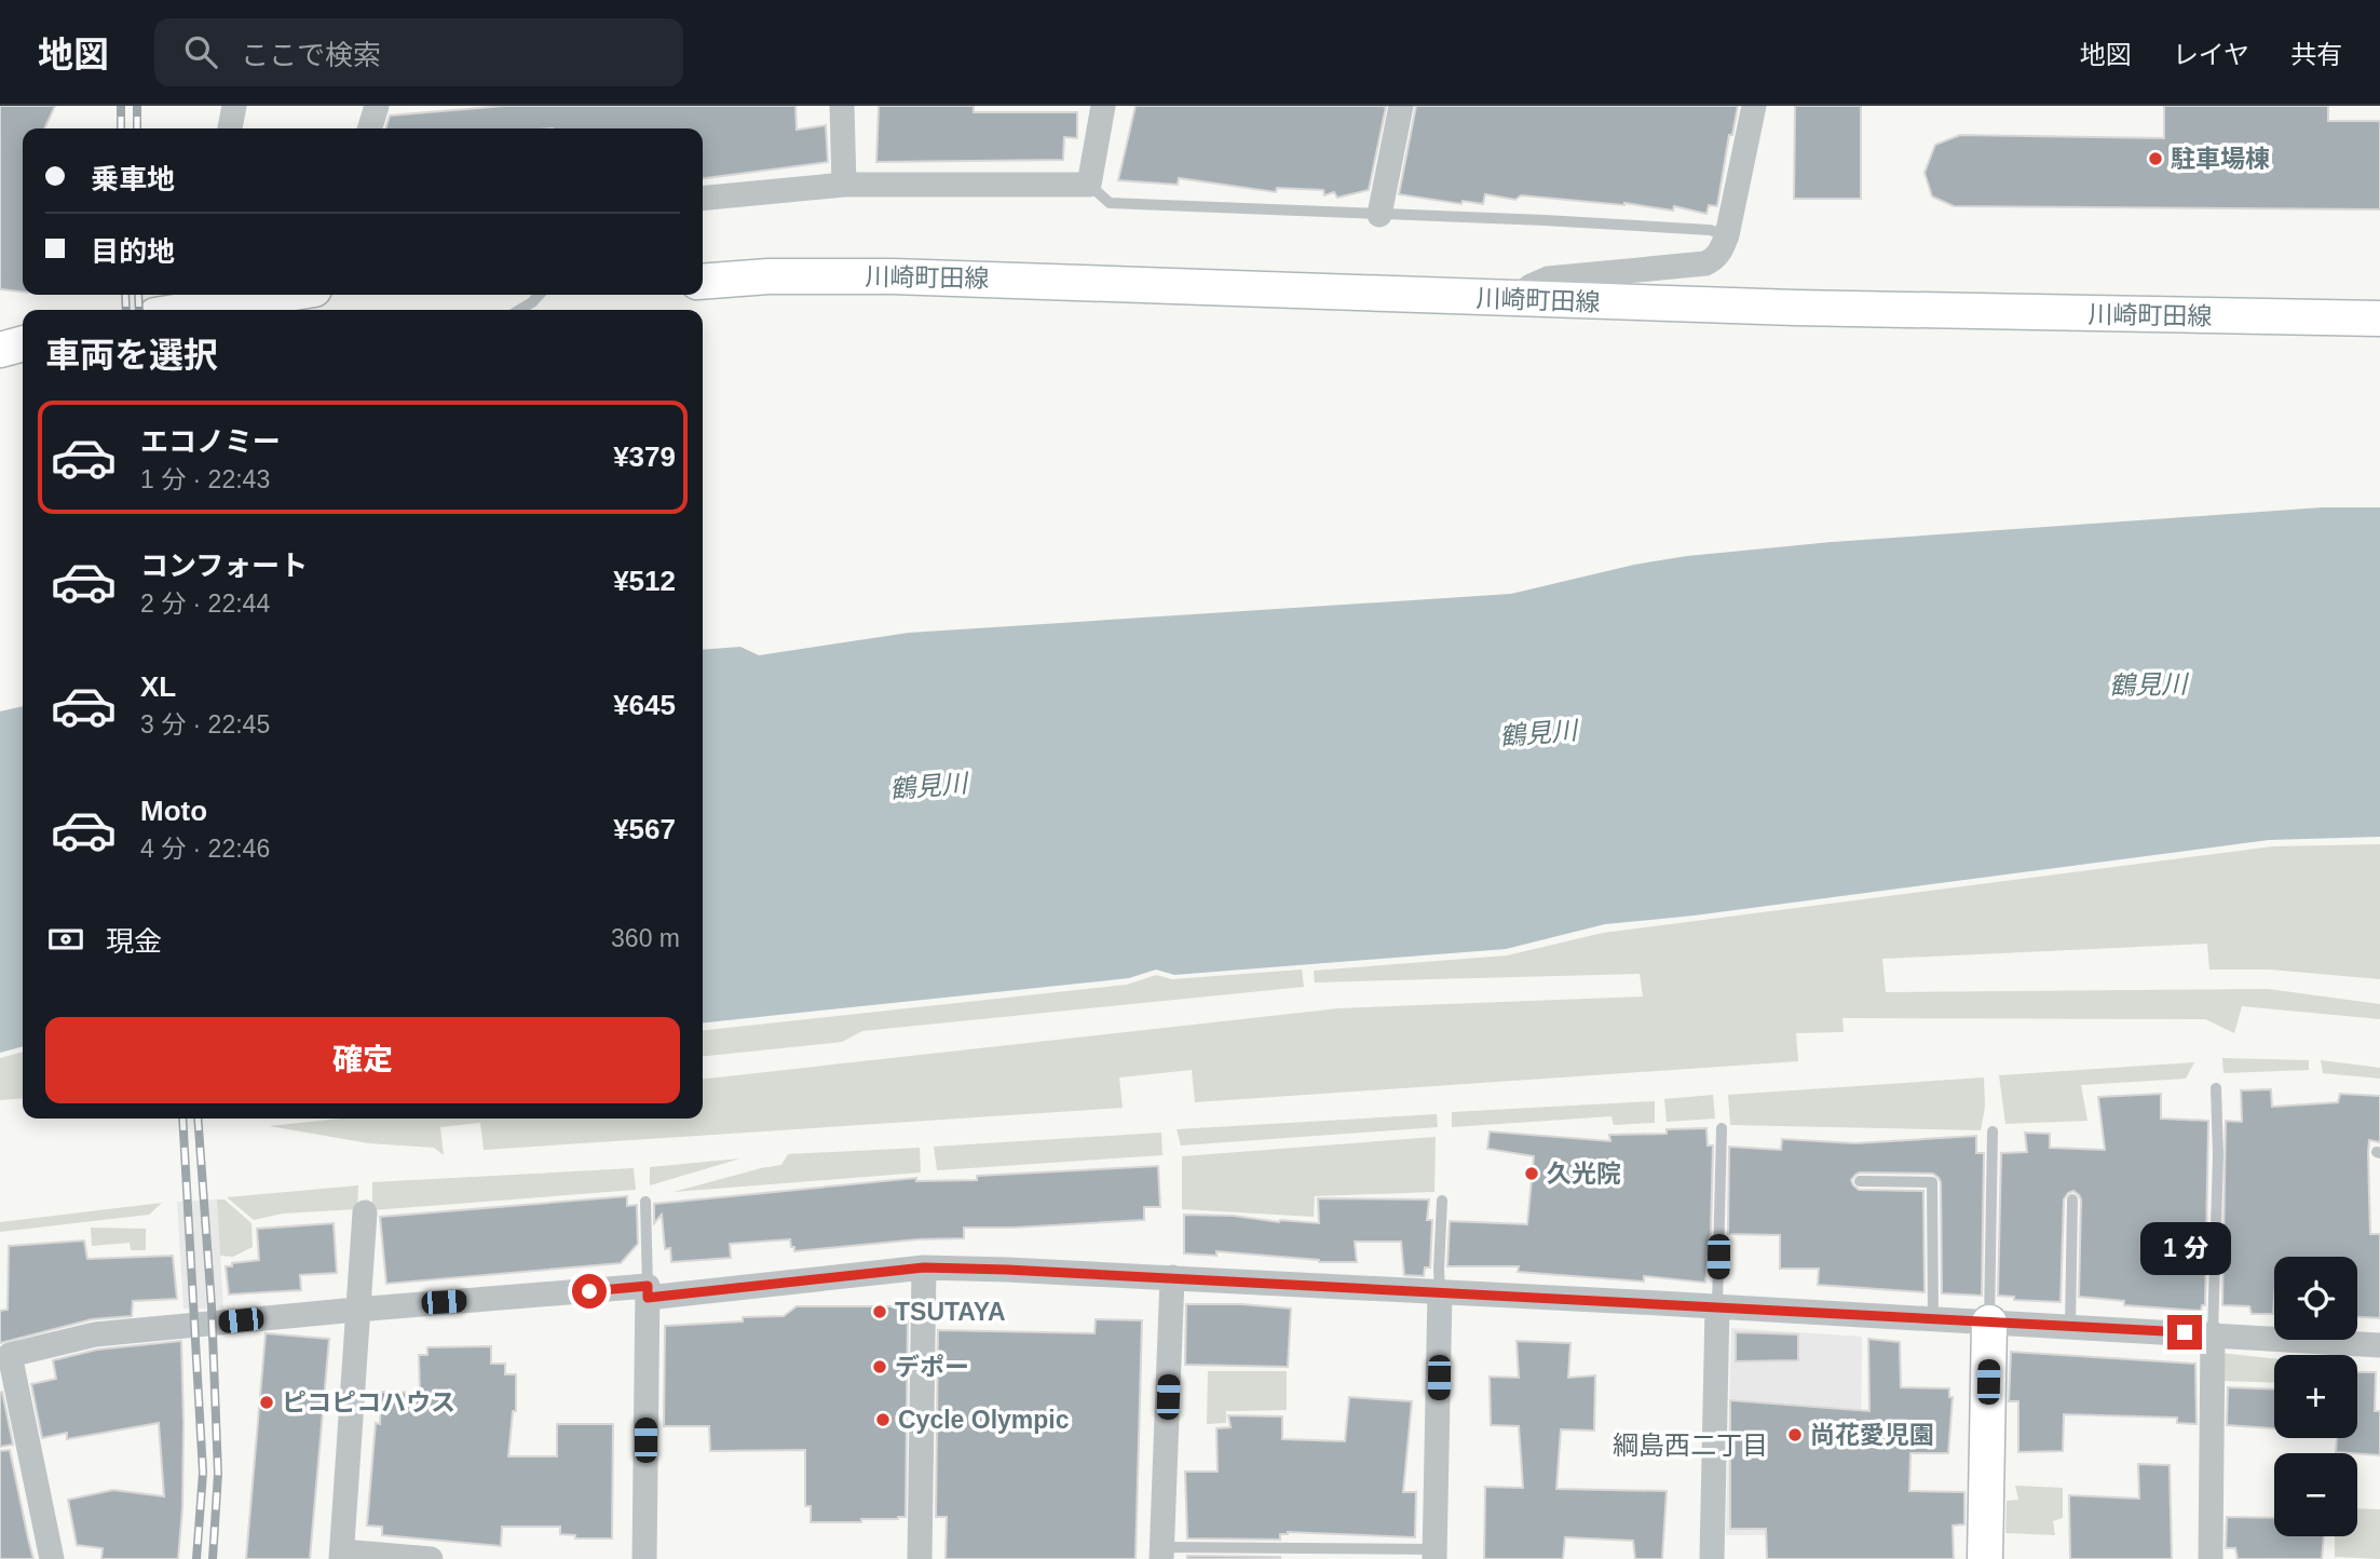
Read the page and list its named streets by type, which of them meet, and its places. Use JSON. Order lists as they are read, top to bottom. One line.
{"streets":{"main road":["川崎町田線"]},"districts":["綱島西二丁目"],"water":["鶴見川"],"places":["駐車場棟","久光院","TSUTAYA","デポー","ピコピコハウス","Cycle Olympic","尚花愛児園"],"page":{"header":"地図","search":"ここで検索","nav":["地図","レイヤ","共有"],"banner":["乗車地","目的地"],"heading":"車両を選択","list":[{"name":"エコノミー","note":"1 分 · 22:43","value":"¥379"},{"name":"コンフォート","note":"2 分 · 22:44","value":"¥512"},{"name":"XL","note":"3 分 · 22:45","value":"¥645"},{"name":"Moto","note":"4 分 · 22:46","value":"¥567"}],"pay":["現金","360 m"],"buttons":"確定","bubble":"1 分","map_buttons":["+","−"]}}
